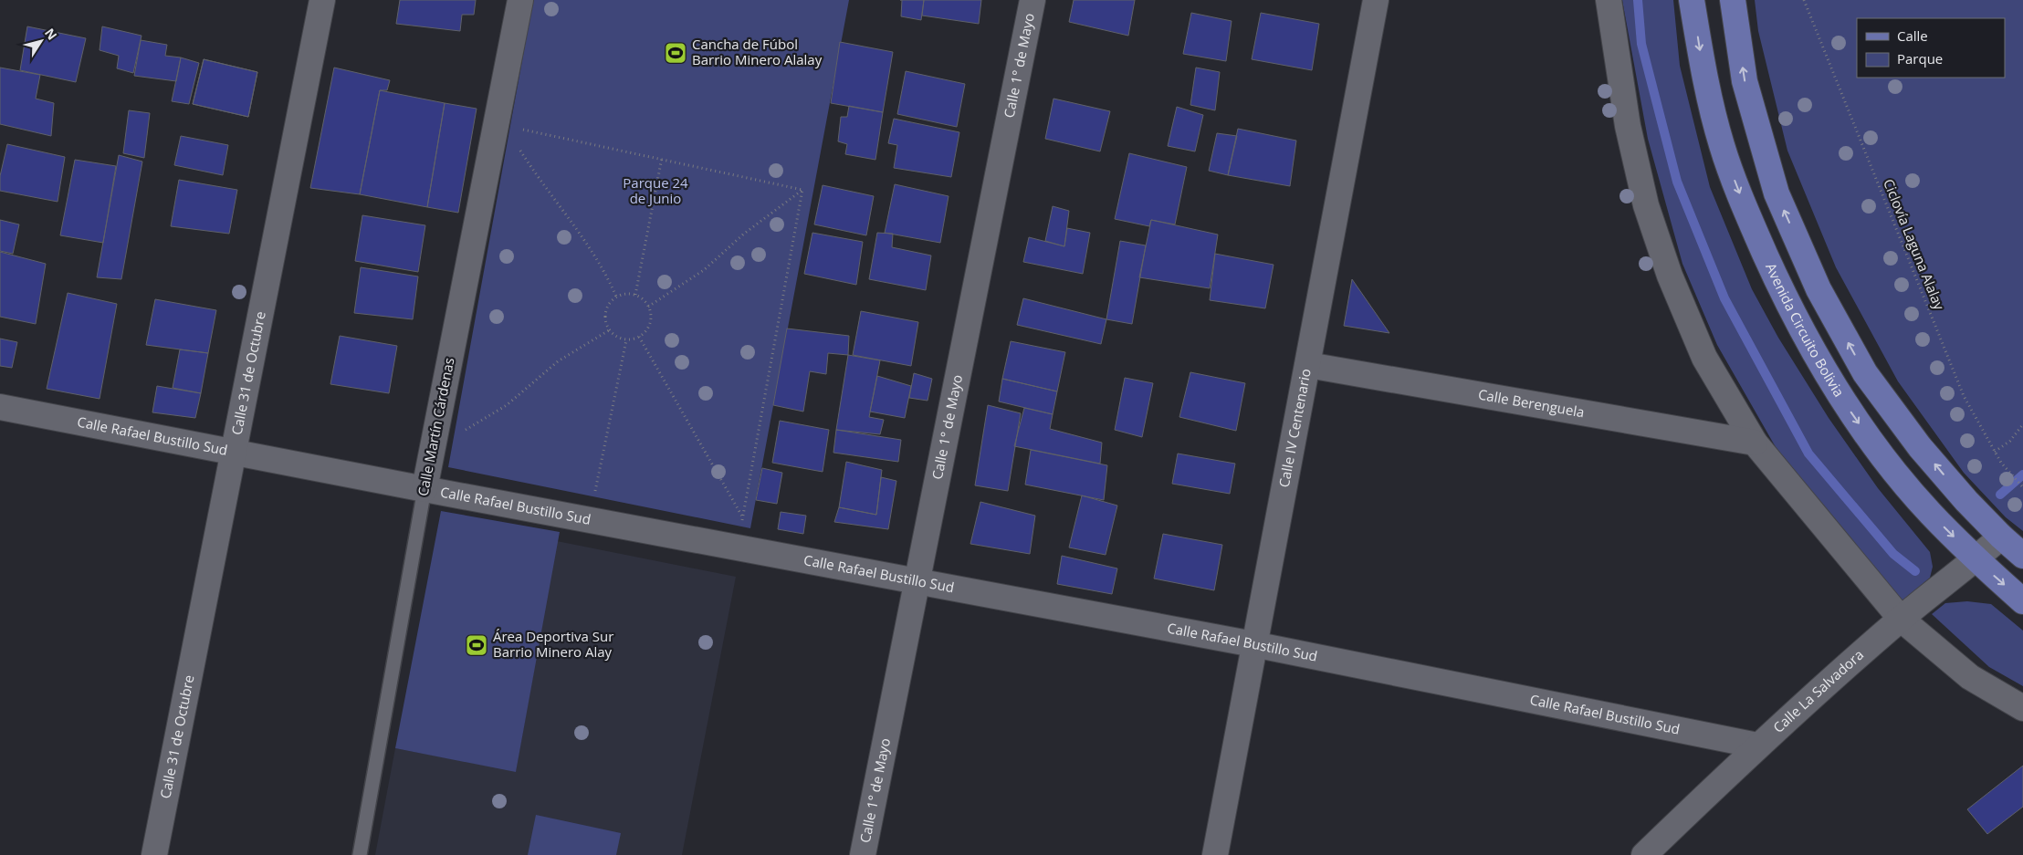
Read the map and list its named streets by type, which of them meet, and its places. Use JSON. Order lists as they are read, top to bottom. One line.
{"streets":{"main road":["Avenida Circuito Bolivia"],"street":["Calle 1° de Mayo","Calle 31 de Octubre","Calle Berenguela","Calle Martín Cárdenas","Calle IV Centenario","Calle Rafael Bustillo Sud","Calle La Salvadora"],"path":["Ciclovía Laguna Alalay"]},"crossings":[["Calle 1° de Mayo","Calle Rafael Bustillo Sud"],["Avenida Circuito Bolivia","Calle La Salvadora"],["Calle 31 de Octubre","Calle Rafael Bustillo Sud"],["Calle Berenguela","Calle IV Centenario"],["Calle Martín Cárdenas","Calle Rafael Bustillo Sud"],["Calle IV Centenario","Calle Rafael Bustillo Sud"],["Calle Rafael Bustillo Sud","Calle La Salvadora"]],"parks":["Parque 24 de Junio"],"places":{"sports":["Cancha de Fúbol Barrio Minero Alalay","Área Deportiva Sur Barrio Minero Alay"]},"legend":["Calle","Parque"],"north":"top right"}
